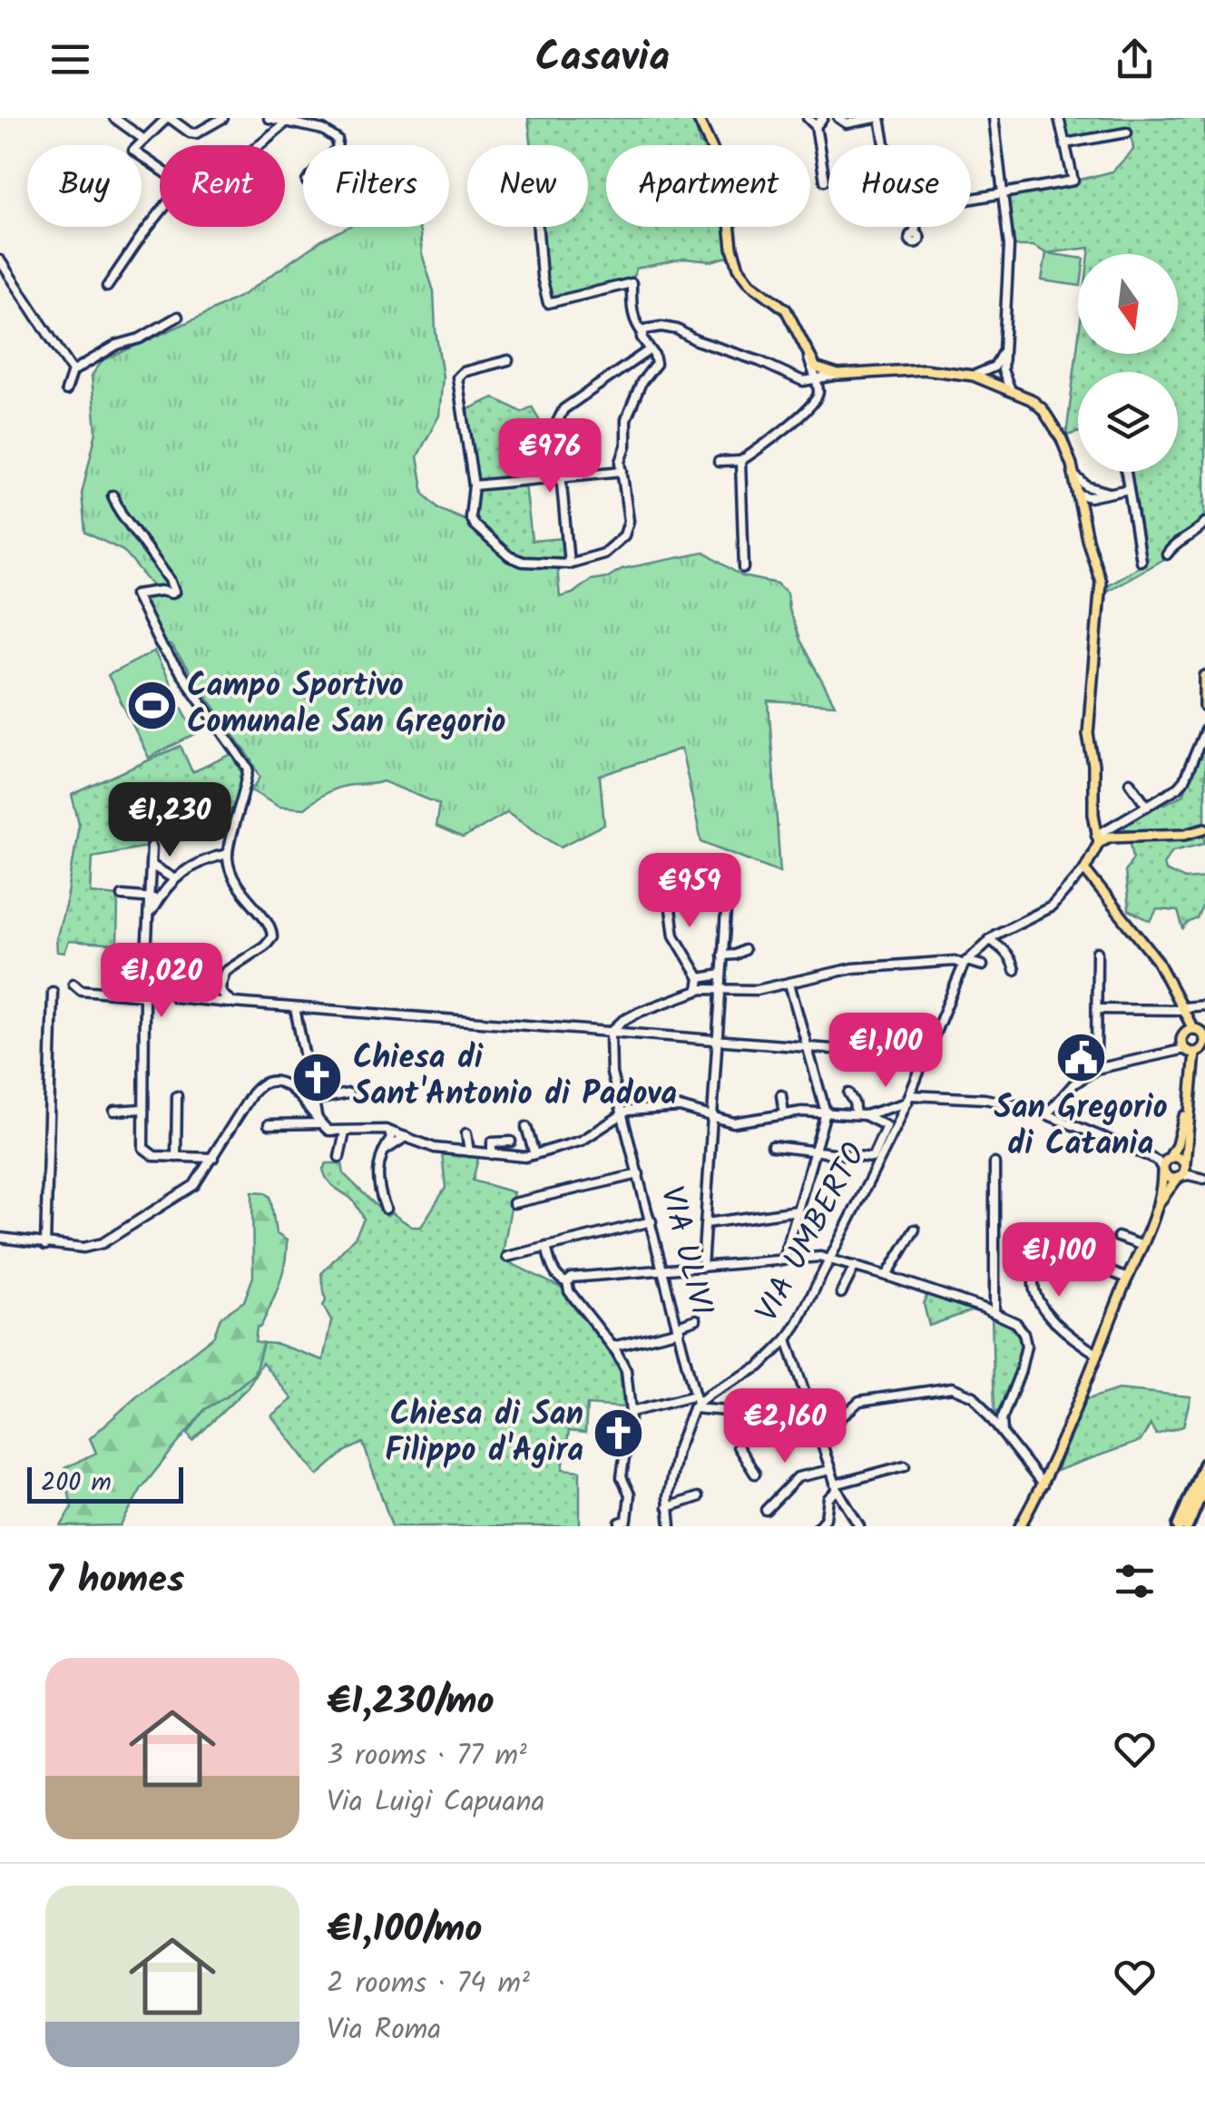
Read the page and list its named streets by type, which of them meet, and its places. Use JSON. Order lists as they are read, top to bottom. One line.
{"streets":{"street":["VIA UMBERTO","VIA ULIVI"]},"crossings":[["VIA UMBERTO","VIA ULIVI"]],"places":{"sports":["Campo Sportivo Comunale San Gregorio"],"public building":["San Gregorio di Catania"],"church":["Chiesa di Sant'Antonio di Padova","Chiesa di San Filippo d'Agira"]},"scale_bar":"200 m","north":"bottom","page":{"header":"Casavia","chip":["Buy","Rent","Filters","New","Apartment","House"],"price":["€976","€1,230","€959","€1,020","€1,100","€1,100","€2,160"],"scale":"200 m","heading":"7 homes","list":[{"name":"€1,230/mo","note":"3 rooms · 77 m² · Via Luigi Capuana"},{"name":"€1,100/mo","note":"2 rooms · 74 m² · Via Roma"}]}}
